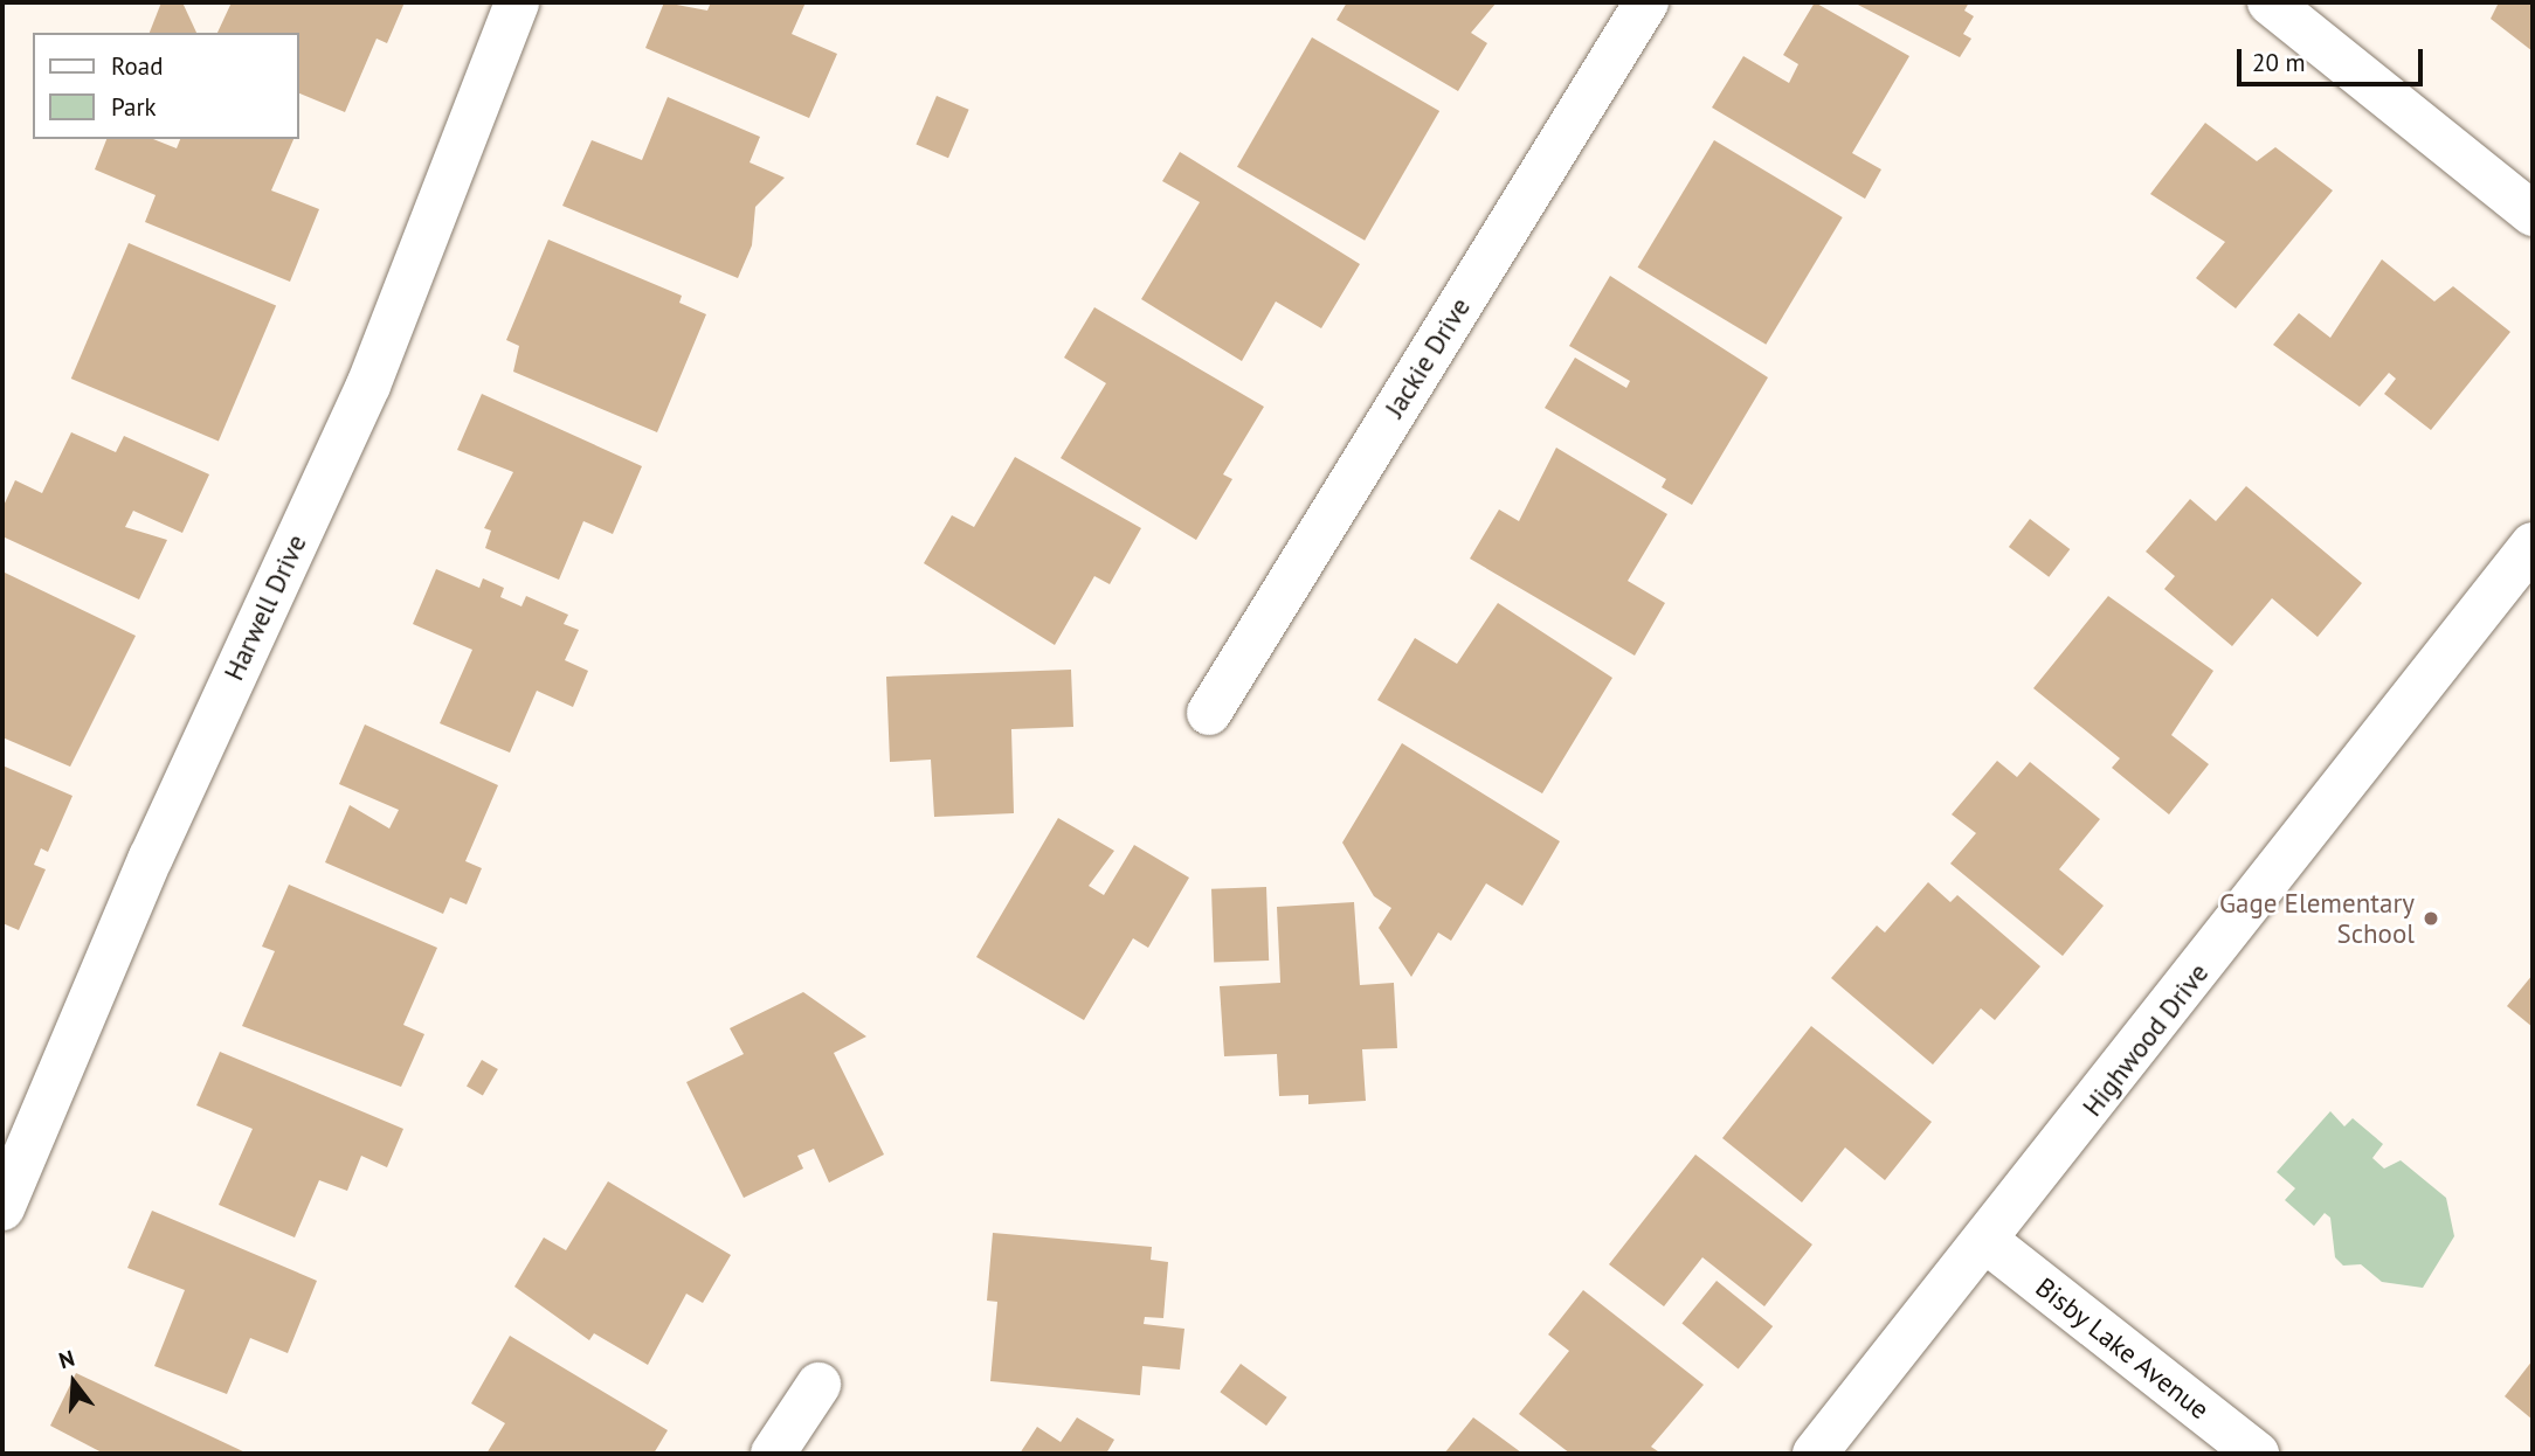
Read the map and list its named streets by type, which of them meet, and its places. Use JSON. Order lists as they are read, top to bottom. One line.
{"streets":{"street":["Jackie Drive","Harwell Drive","Highwood Drive","Bisby Lake Avenue"]},"crossings":[["Highwood Drive","Bisby Lake Avenue"]],"places":["Gage Elementary School"],"legend":["Road","Park"],"scale_bar":"20 m","north":"top"}
